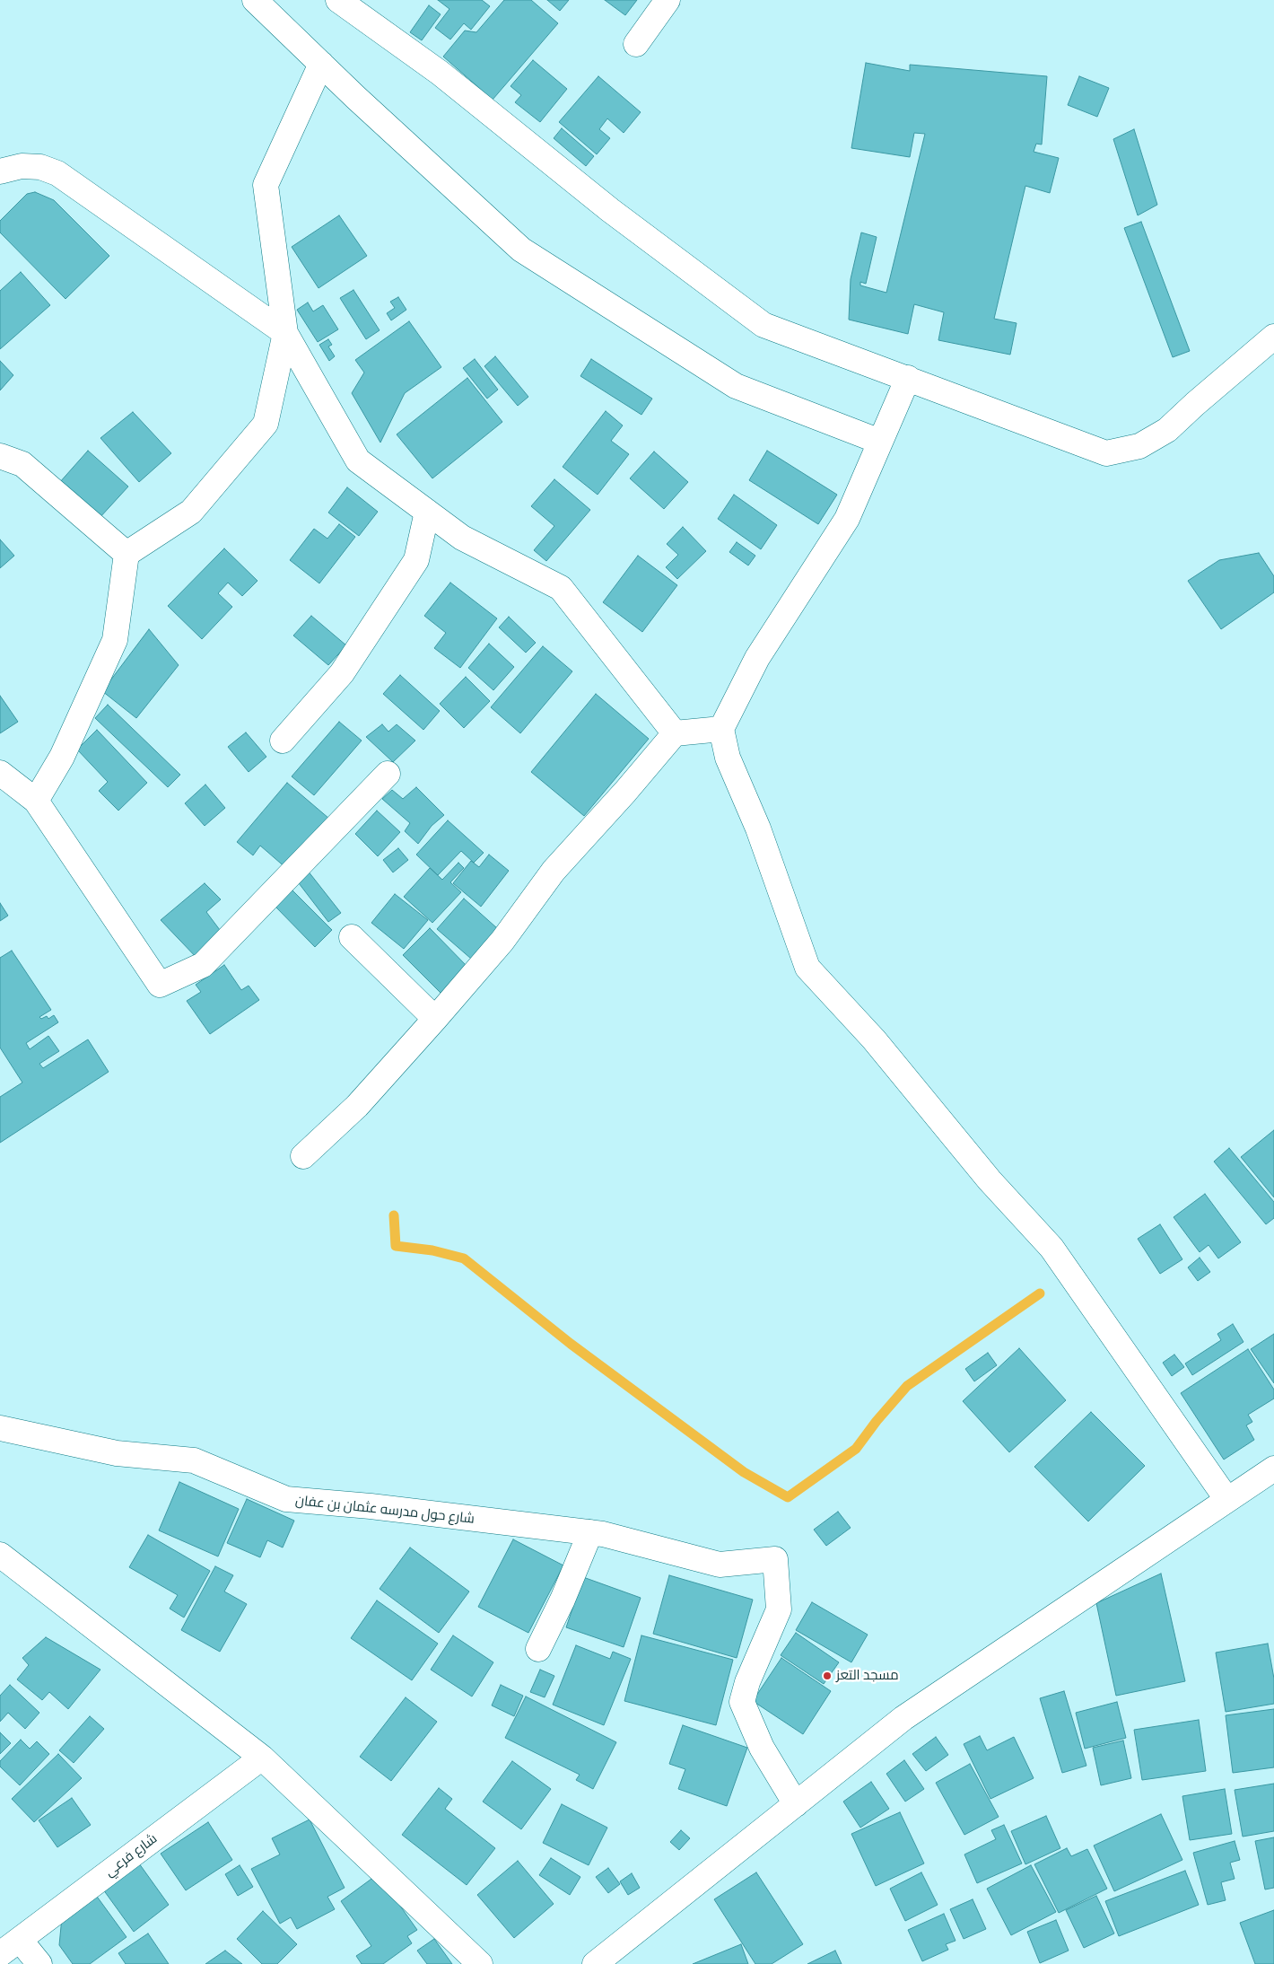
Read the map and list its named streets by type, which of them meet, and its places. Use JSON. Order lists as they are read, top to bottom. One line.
{"streets":{"street":["شارع حول مدرسه عثمان بن عفان","شارع فرعي"]},"places":["مسجد التعز"]}
